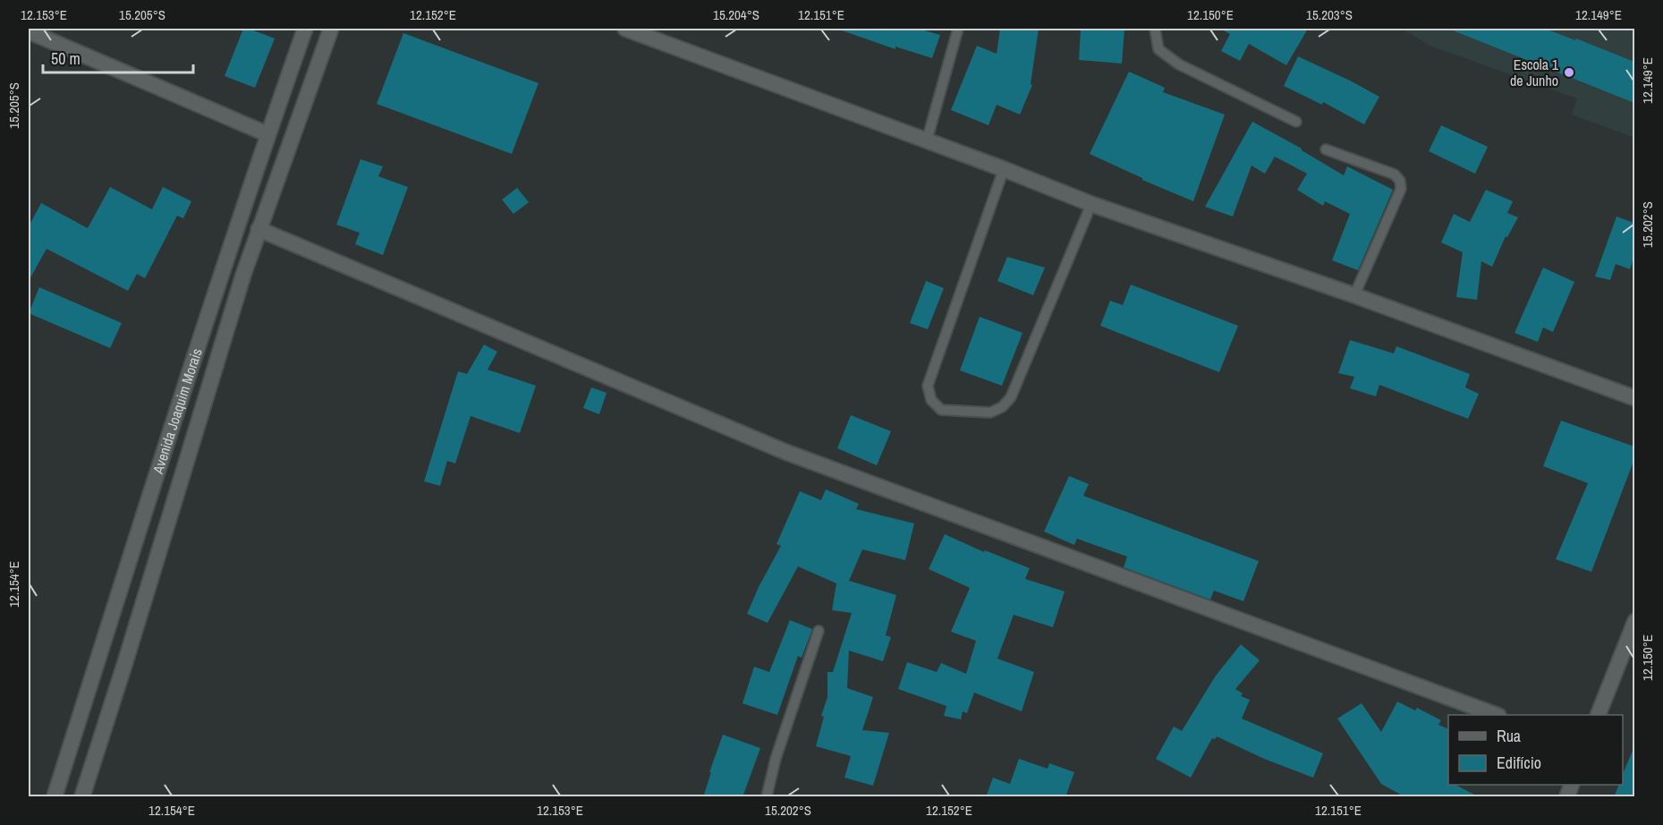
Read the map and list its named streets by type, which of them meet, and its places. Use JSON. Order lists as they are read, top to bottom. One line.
{"streets":{"street":["Avenida Joaquim Morais"]},"places":["Escola 1 de Junho"],"legend":["Rua","Edifício"],"scale_bar":"50 m","coordinates":["12.153°E","15.205°S","12.152°E","15.204°S","12.151°E","12.150°E","15.203°S","12.149°E","15.202°S","12.154°E"]}
